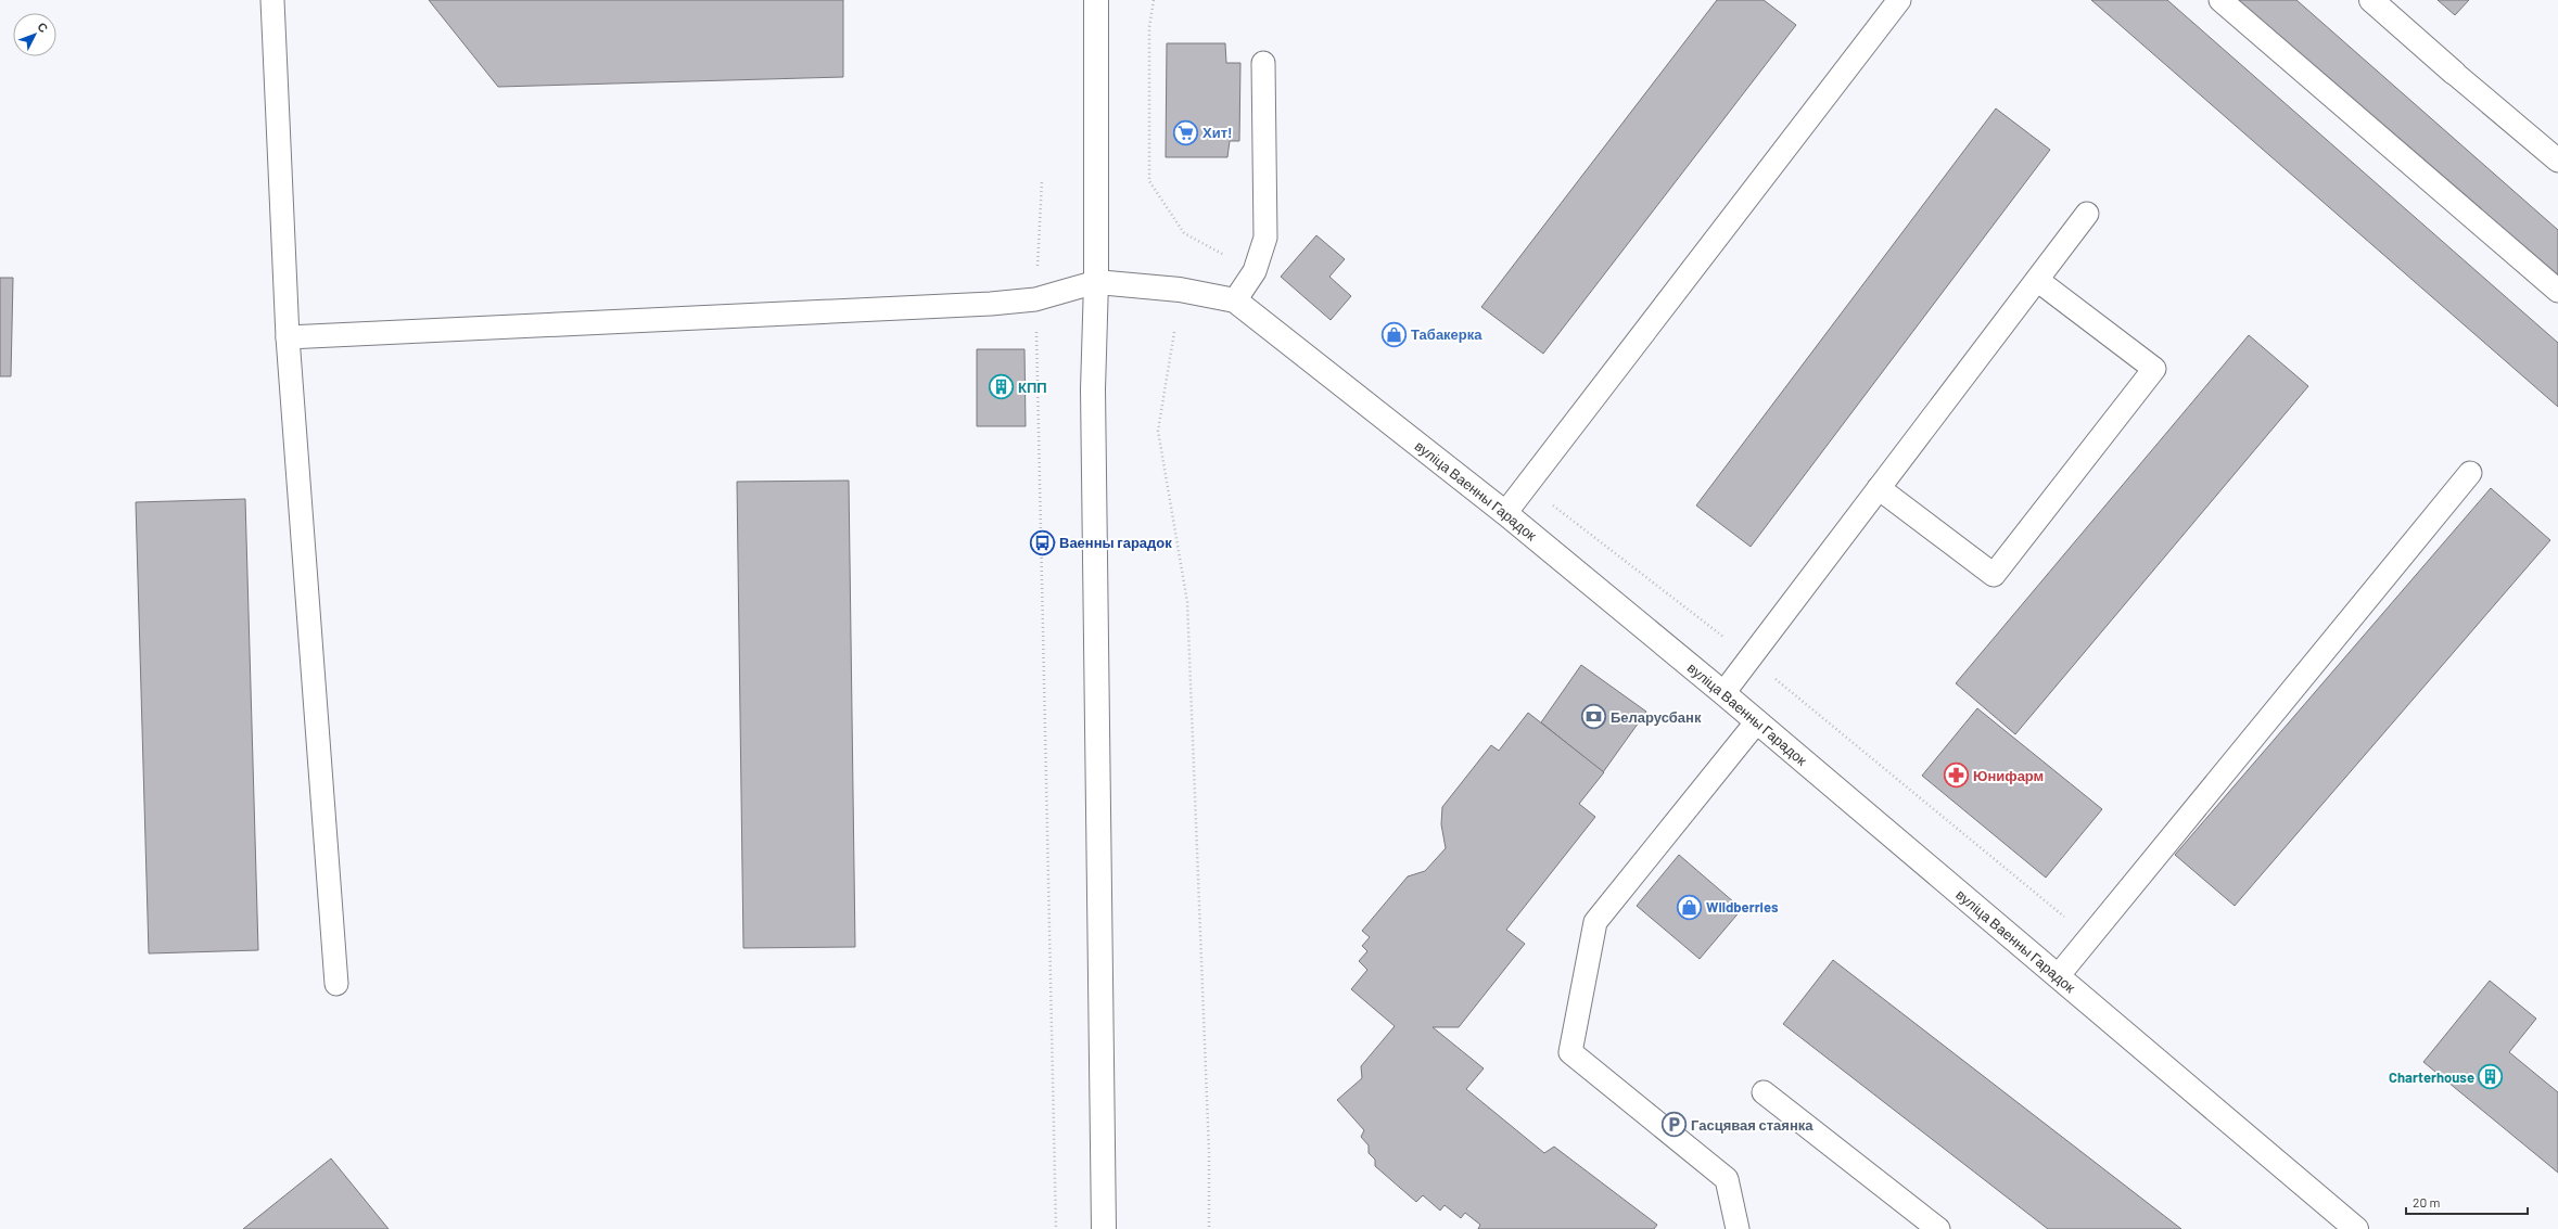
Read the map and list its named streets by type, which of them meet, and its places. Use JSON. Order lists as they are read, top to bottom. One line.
{"streets":{"street":["вуліца Ваенны Гарадок"]},"places":{"supermarket":["Хит!"],"shop":["Табакерка","Wildberries"],"building":["КПП","Charterhouse"],"bus stop":["Ваенны гарадок"],"bank":["Беларусбанк"],"pharmacy":["Юнифарм"],"parking":["Гасцявая стаянка"]},"scale_bar":"20 m","north":"top right"}
